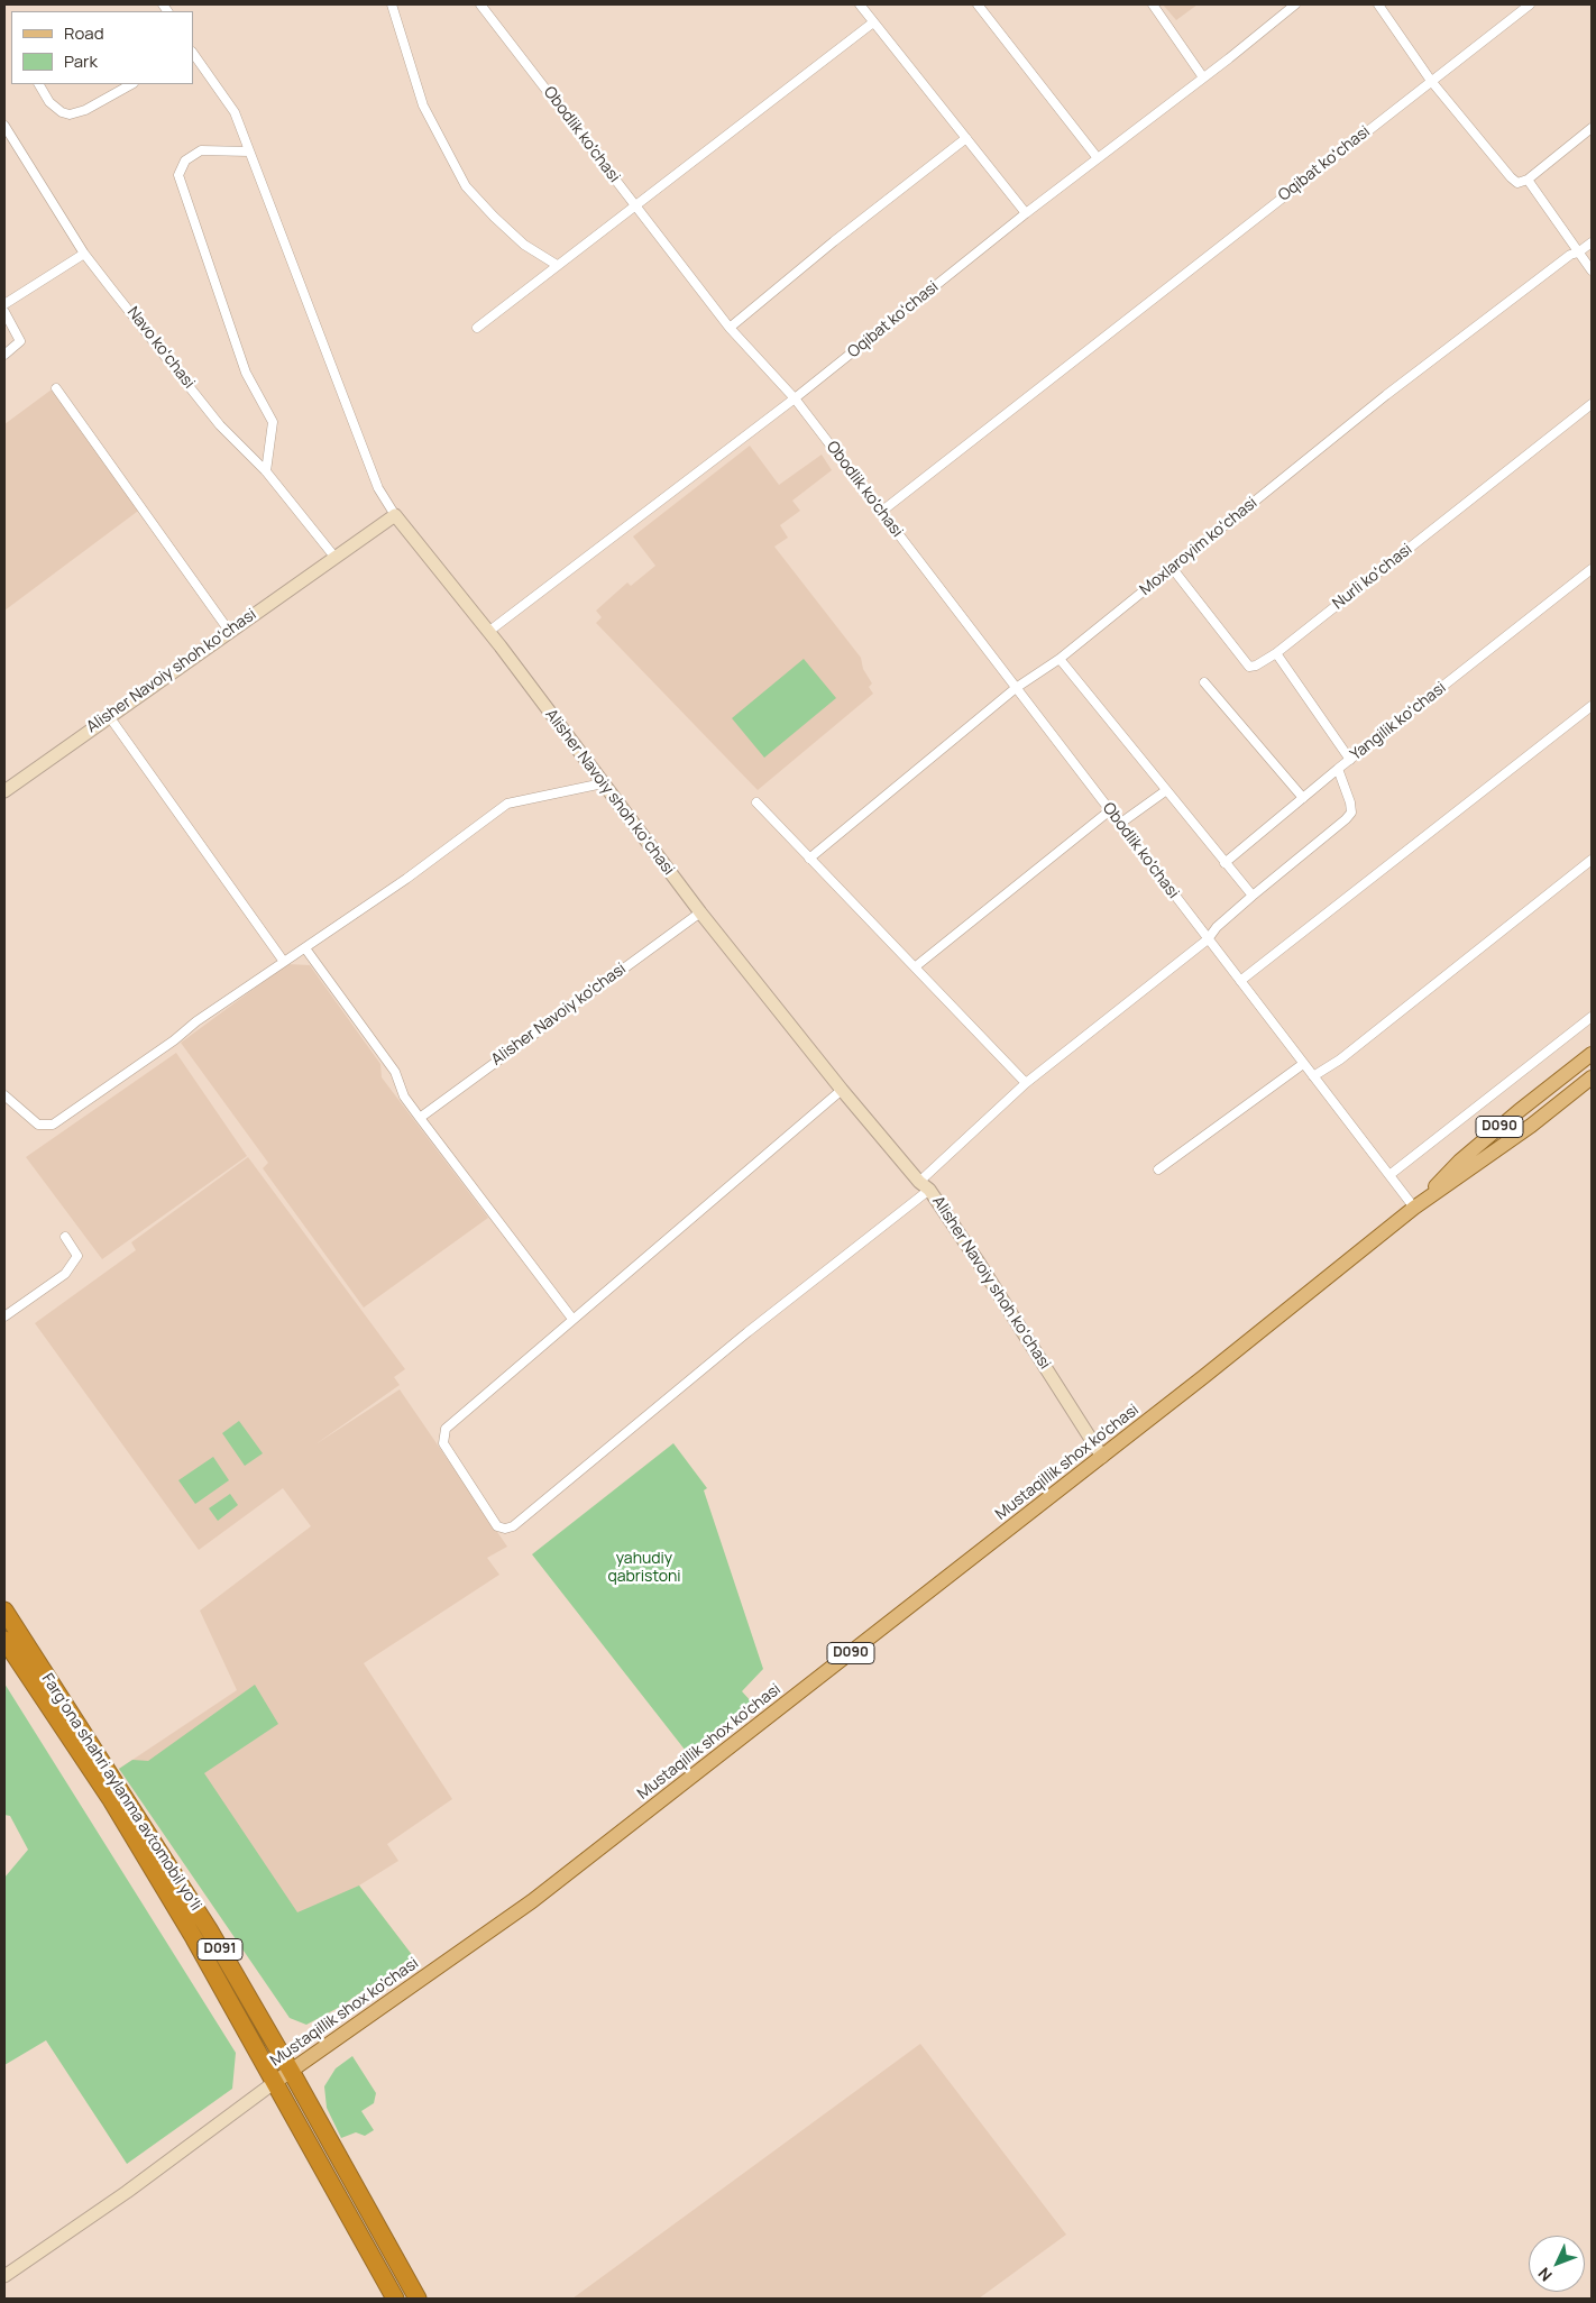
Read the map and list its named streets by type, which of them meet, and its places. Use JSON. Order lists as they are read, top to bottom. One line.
{"streets":{"highway":["Fargʻona shahri aylanma avtomobil yoʻli","D091"],"main road":["D090","Mustaqillik shox ko'chasi"],"street":["Obodlik ko'chasi","Oqibat koʻchasi","Navo koʻchasi","Moxlaroyim koʻchasi","Nurli koʻchasi","Alisher Navoiy shoh koʻchasi","Yangilik koʻchasi","Alisher Navoiy ko'chasi"]},"crossings":[["Obodlik ko'chasi","Oqibat koʻchasi"],["Obodlik ko'chasi","Moxlaroyim koʻchasi"],["Obodlik ko'chasi","Yangilik koʻchasi"],["Obodlik ko'chasi","Mustaqillik shox ko'chasi"],["Oqibat koʻchasi","Alisher Navoiy shoh koʻchasi"],["Navo koʻchasi","Alisher Navoiy shoh koʻchasi"],["Moxlaroyim koʻchasi","Nurli koʻchasi"],["Alisher Navoiy shoh koʻchasi","Yangilik koʻchasi"],["Alisher Navoiy shoh koʻchasi","Alisher Navoiy ko'chasi"],["Alisher Navoiy shoh koʻchasi","Mustaqillik shox ko'chasi"],["Mustaqillik shox ko'chasi","Fargʻona shahri aylanma avtomobil yoʻli"]],"parks":["yahudiy qabristoni"],"legend":["Road","Park"],"north":"bottom left"}
